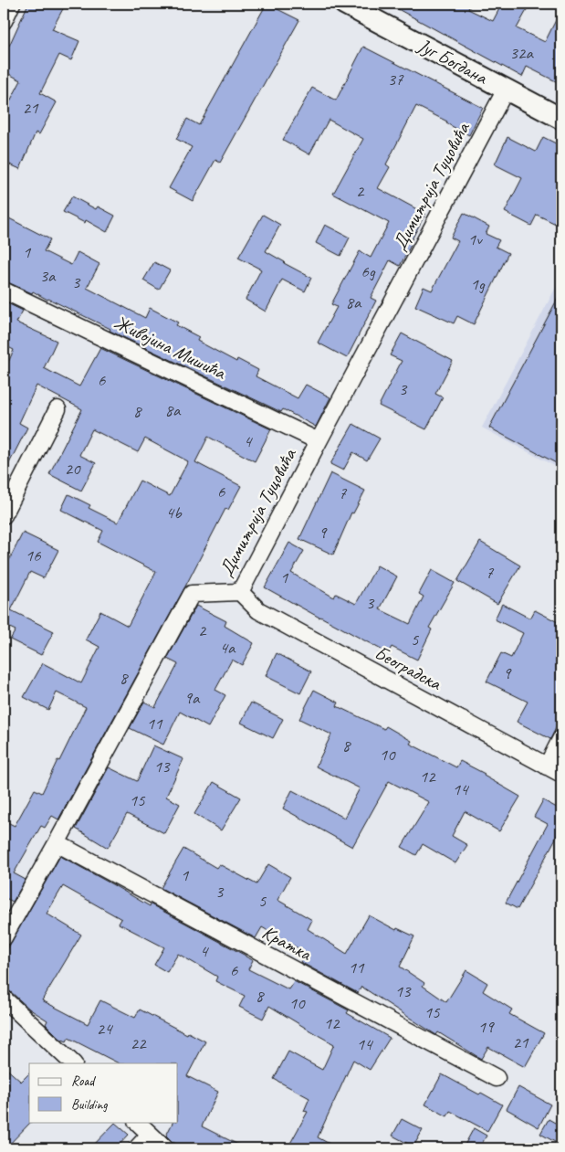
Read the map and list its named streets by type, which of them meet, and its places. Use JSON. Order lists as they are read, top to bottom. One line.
{"streets":{"street":["Југ Богдана","Димитрија Туцовића","Живојина Мишића","Београдска","Кратка"]},"crossings":[["Југ Богдана","Димитрија Туцовића"],["Димитрија Туцовића","Живојина Мишића"],["Димитрија Туцовића","Београдска"],["Димитрија Туцовића","Кратка"]],"house_numbers":["32a","37","21","2","1v","1","6g","3a","3","1g","8a","6","3","8a","8","4","20","6","7","4b","9","16","7","1","3","2","5","4a","9","8","9a","11","8","10","13","12","14","15","1","3","5","4","11","6","13","8","10","15","12","19","24","21","22","14"],"legend":["Road","Building"]}
